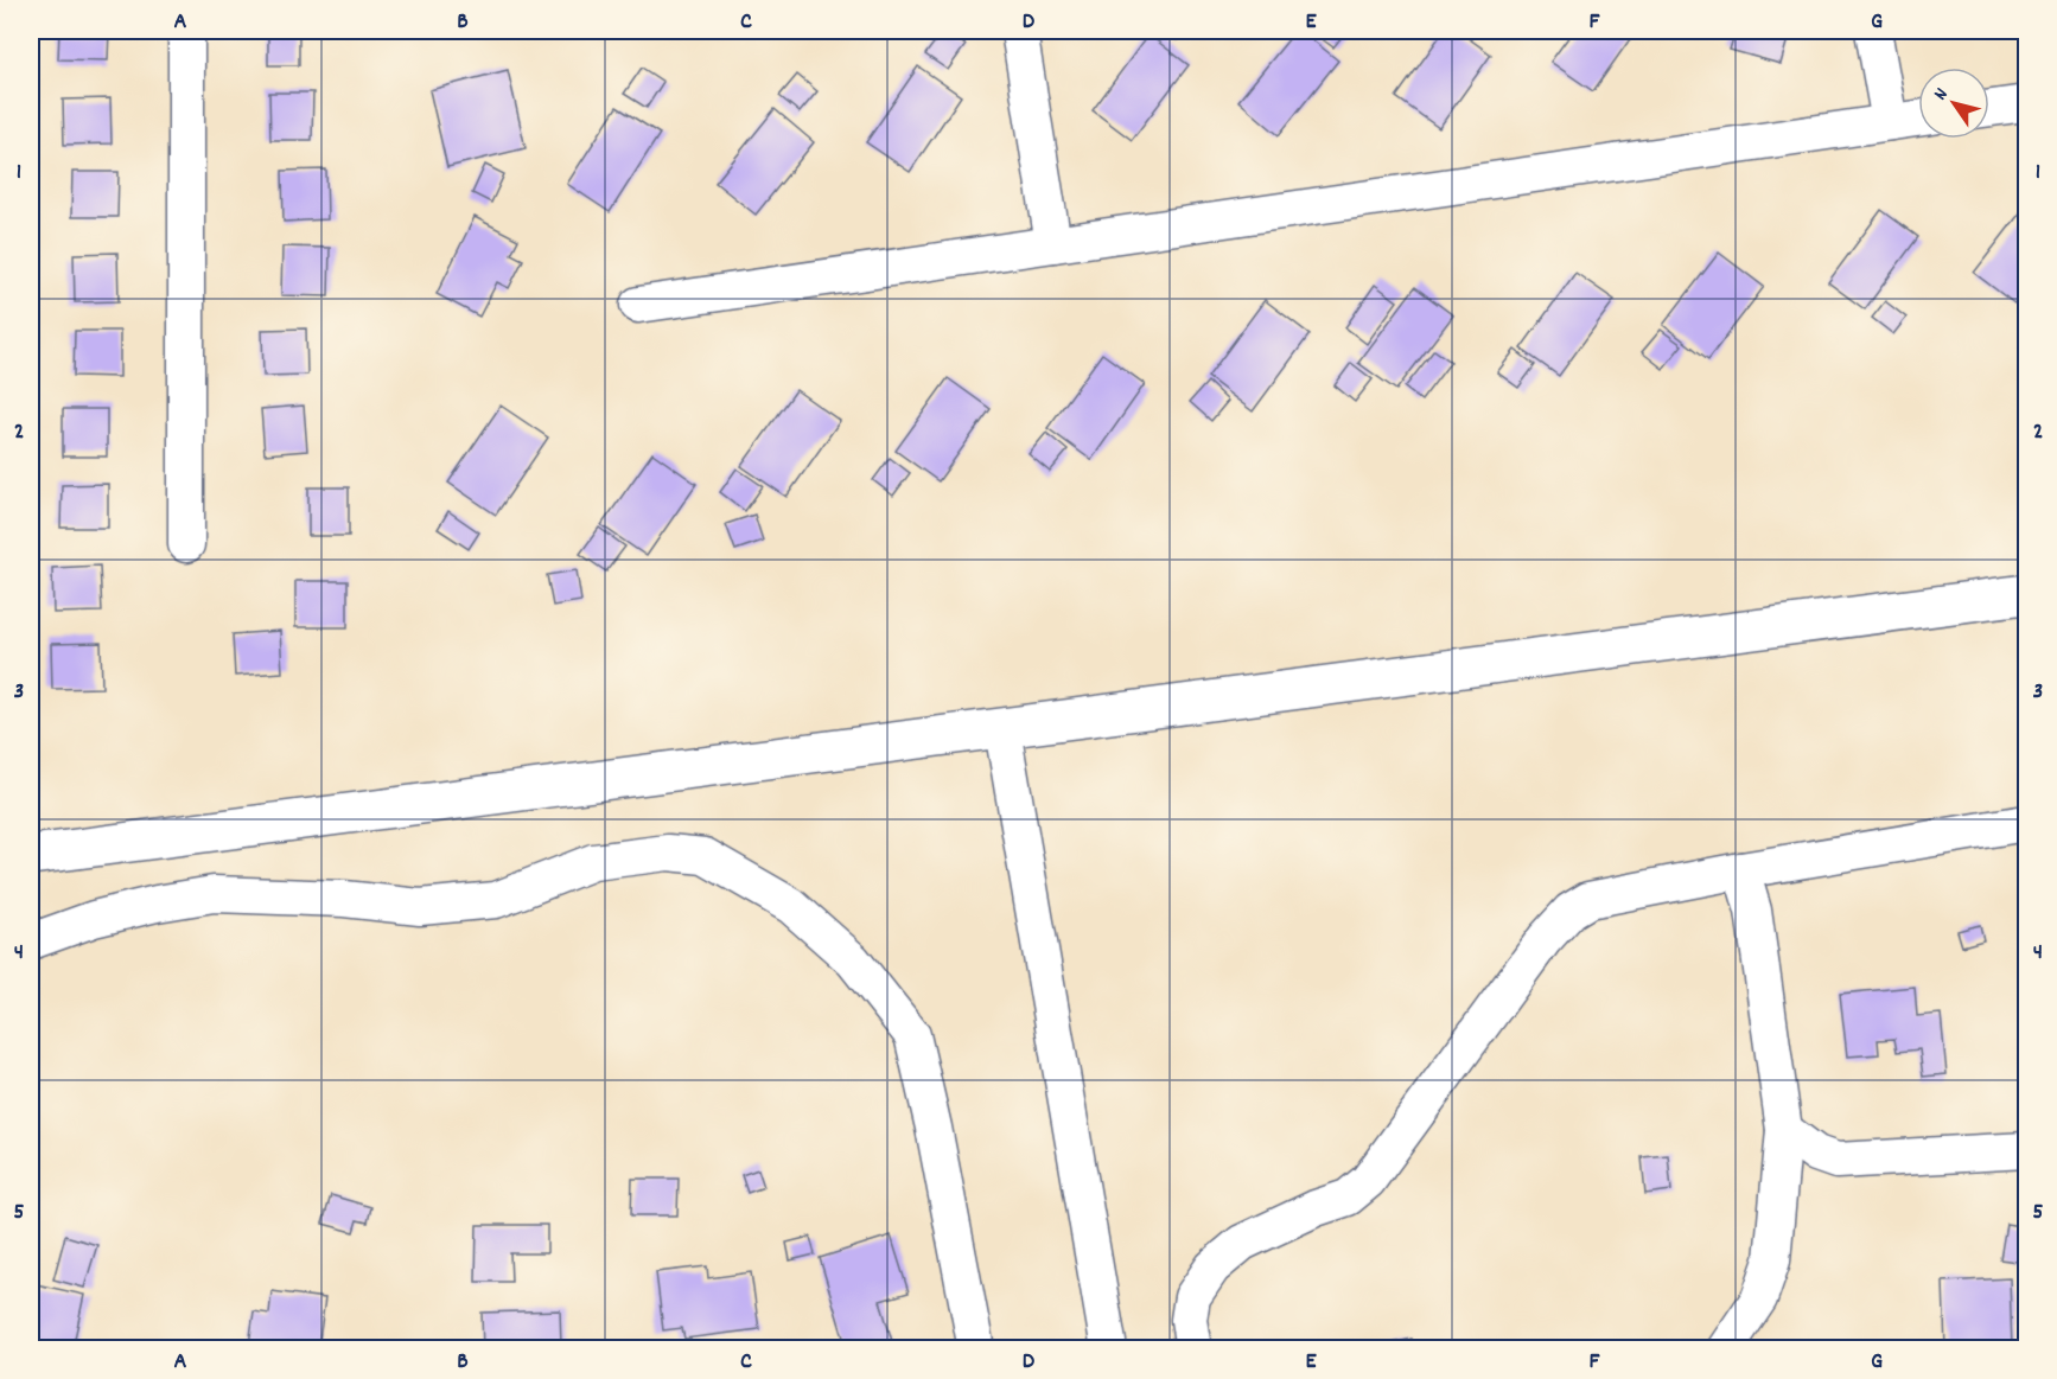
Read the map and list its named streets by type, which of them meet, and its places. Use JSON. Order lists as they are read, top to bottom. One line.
{"north":"top left","grid":{"columns":["A","B","C","D","E","F","G"],"rows":["1","2","3","4","5"]}}
